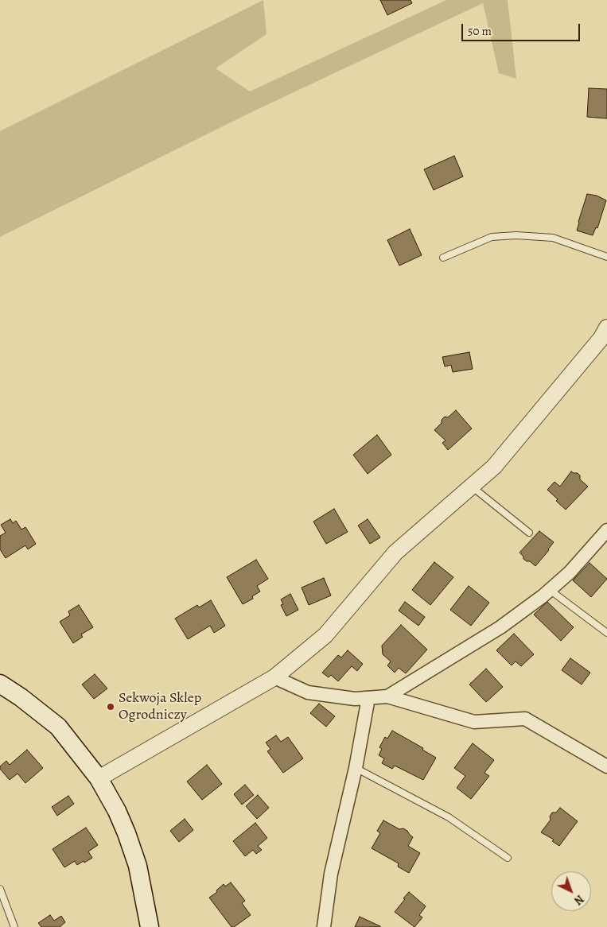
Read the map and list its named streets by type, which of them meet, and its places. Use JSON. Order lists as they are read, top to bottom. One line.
{"places":["Sekwoja Sklep Ogrodniczy"],"scale_bar":"50 m","north":"bottom right"}
